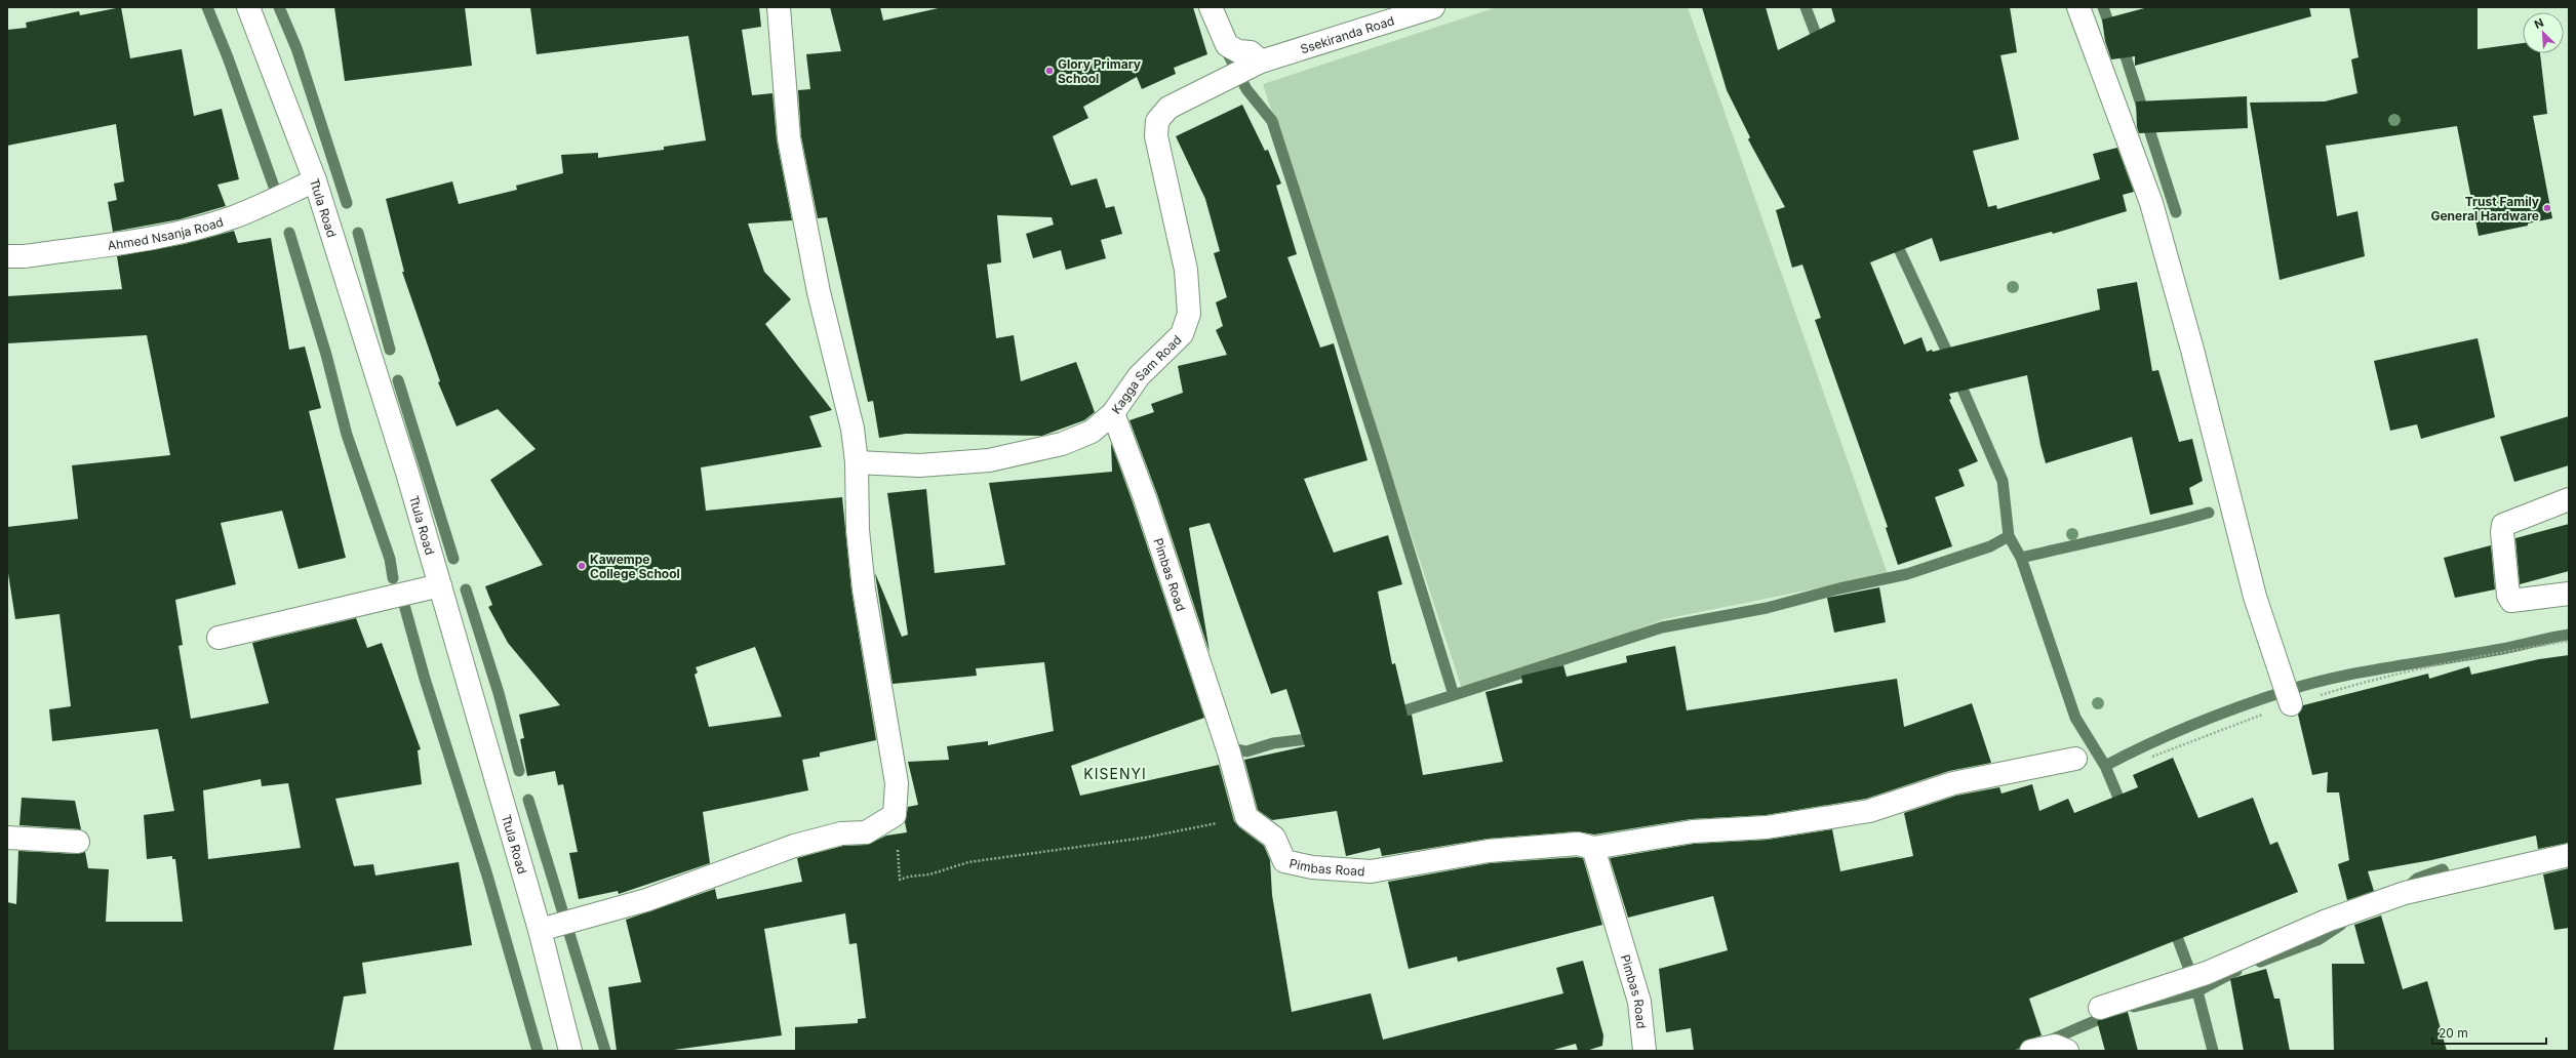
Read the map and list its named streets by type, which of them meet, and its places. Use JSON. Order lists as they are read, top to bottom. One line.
{"streets":{"street":["Ssekiranda Road","Ttula Road","Ahmed Nsanja Road","Kagga Sam Road","Pimbas Road"]},"crossings":[["Ssekiranda Road","Kagga Sam Road"],["Ttula Road","Ahmed Nsanja Road"],["Kagga Sam Road","Pimbas Road"]],"districts":["KISENYI"],"places":["Glory Primary School","Trust Family General Hardware","Kawempe College School"],"scale_bar":"20 m","north":"top left"}
